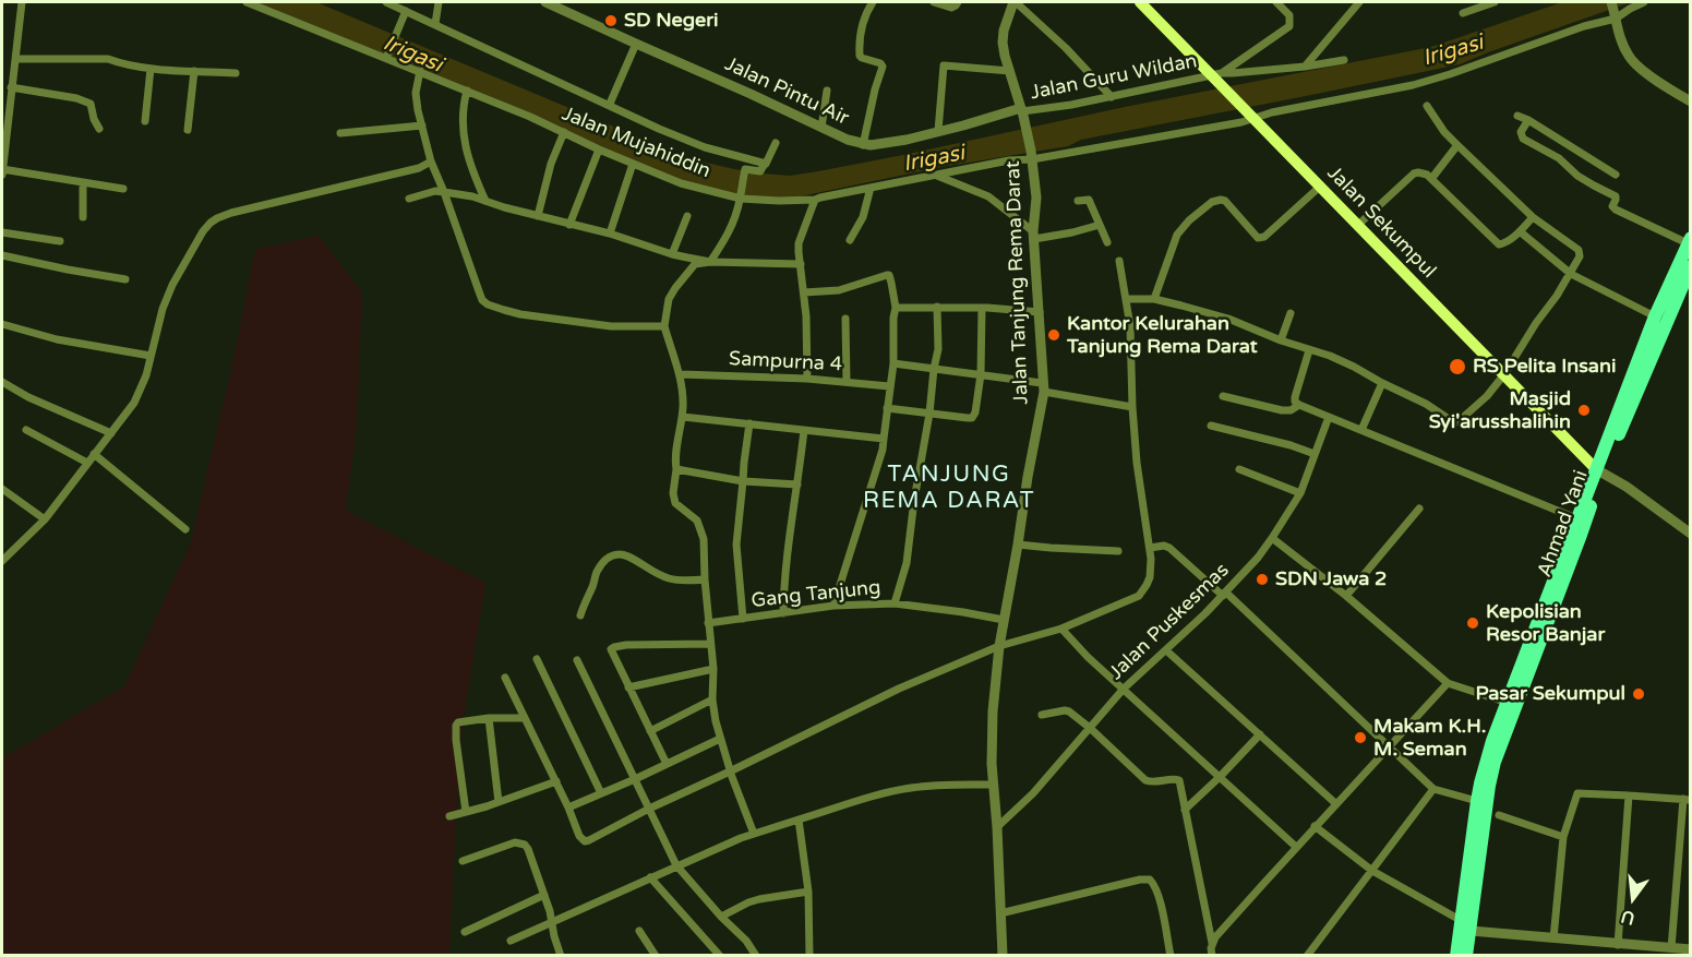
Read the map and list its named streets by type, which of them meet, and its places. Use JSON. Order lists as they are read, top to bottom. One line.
{"streets":{"highway":["Ahmad Yani"],"main road":["Jalan Sekumpul"],"street":["Jalan Guru Wildan","Jalan Pintu Air","Jalan Mujahiddin","Jalan Tanjung Rema Darat","Sampurna 4","Gang Tanjung","Jalan Puskesmas"]},"crossings":[["Jalan Guru Wildan","Jalan Pintu Air"],["Jalan Guru Wildan","Jalan Sekumpul"],["Jalan Guru Wildan","Jalan Tanjung Rema Darat"],["Jalan Pintu Air","Jalan Tanjung Rema Darat"],["Jalan Mujahiddin","Jalan Sekumpul"],["Jalan Mujahiddin","Jalan Tanjung Rema Darat"],["Jalan Sekumpul","Ahmad Yani"],["Jalan Tanjung Rema Darat","Gang Tanjung"],["Jalan Tanjung Rema Darat","Jalan Puskesmas"]],"districts":["TANJUNG REMA DARAT"],"water":["Irigasi"],"places":["SD Negeri","Kantor Kelurahan Tanjung Rema Darat","RS Pelita Insani","Masjid Syi'arusshalihin","SDN Jawa 2","Kepolisian Resor Banjar","Pasar Sekumpul","Makam K.H. M. Seman"],"north":"bottom"}
